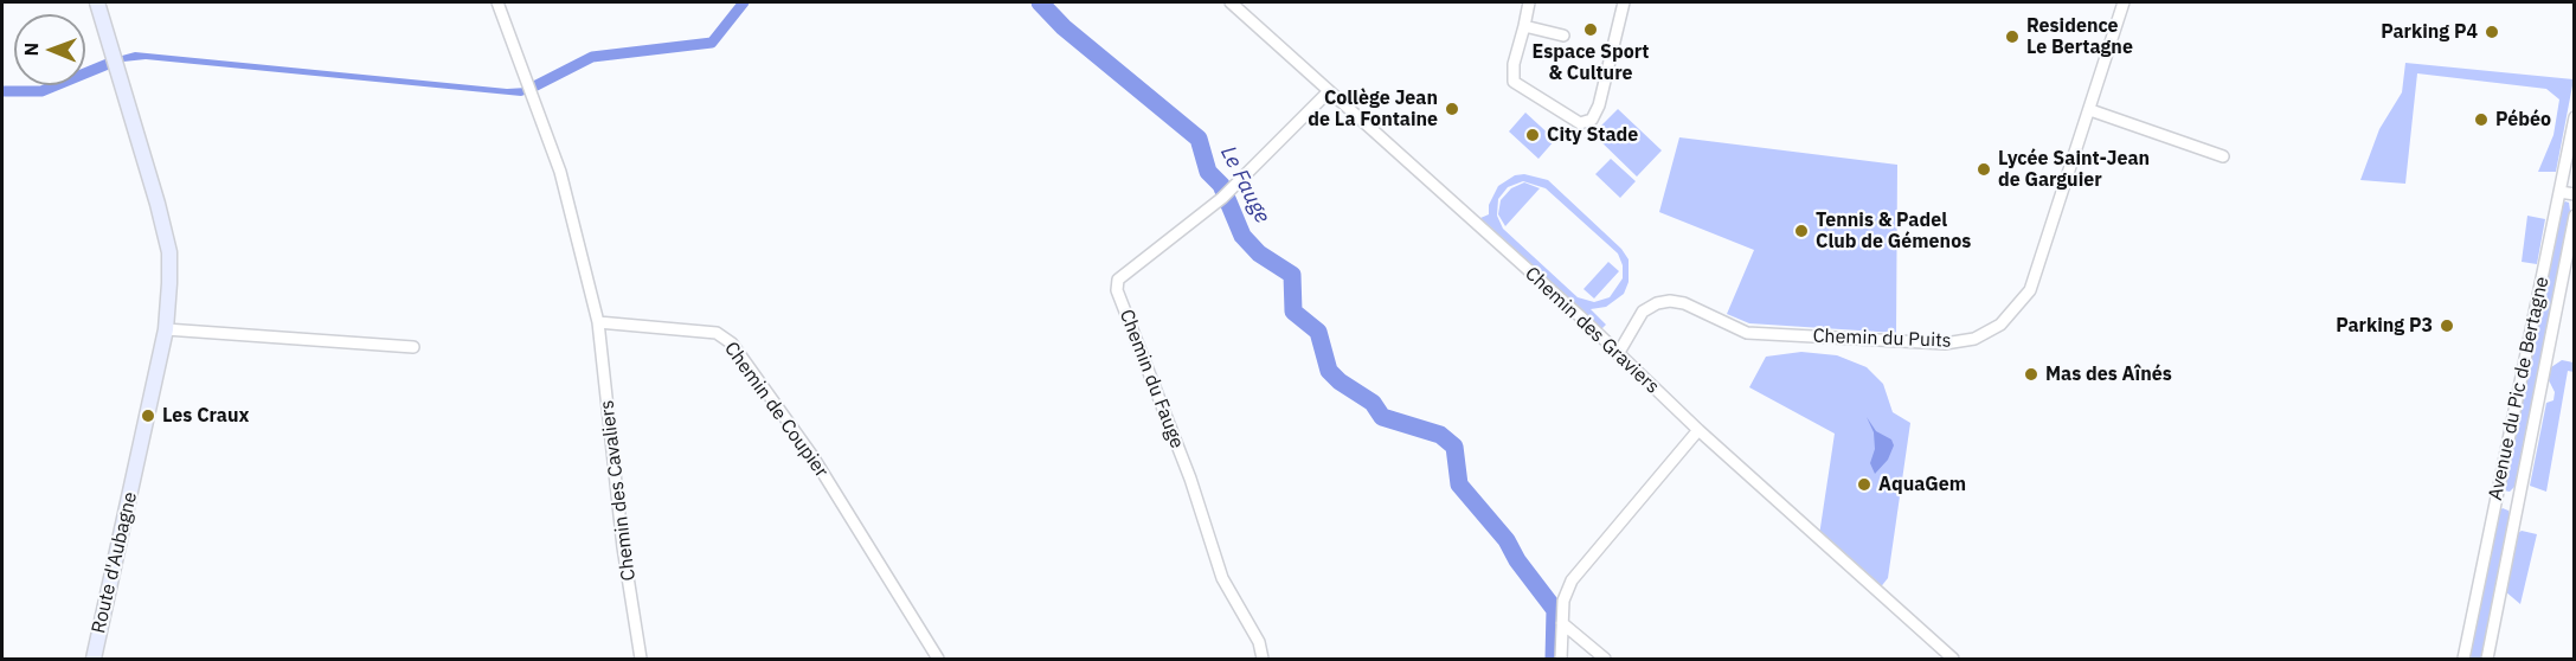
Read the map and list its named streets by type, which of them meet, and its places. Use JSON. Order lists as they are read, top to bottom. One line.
{"streets":{"main road":["Route d'Aubagne"],"street":["Chemin des Graviers","Chemin du Puits","Chemin du Fauge","Avenue du Pic de Bertagne","Chemin de Coupier","Chemin des Cavaliers"]},"crossings":[["Chemin des Graviers","Chemin du Puits"],["Chemin des Graviers","Chemin du Fauge"],["Chemin de Coupier","Chemin des Cavaliers"]],"water":["Le Fauge"],"places":["Espace Sport & Culture","Parking P4","Residence Le Bertagne","Collège Jean de La Fontaine","Pébéo","City Stade","Lycée Saint-Jean de Garguier","Tennis & Padel Club de Gémenos","Parking P3","Mas des Aînés","Les Craux","AquaGem"],"north":"left"}
